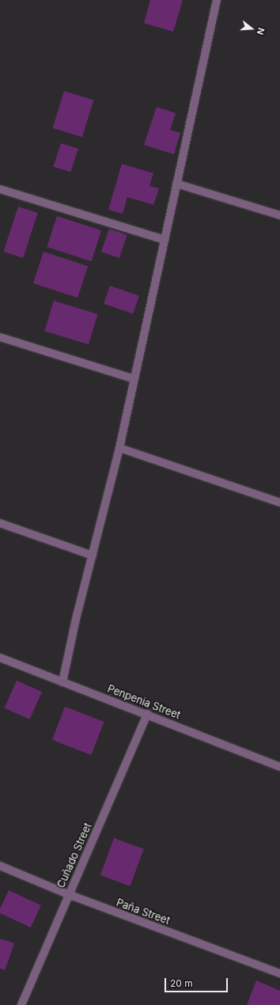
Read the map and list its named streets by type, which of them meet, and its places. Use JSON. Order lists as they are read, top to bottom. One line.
{"streets":{"street":["Penpenia Street","Cuñado Street","Paña Street"]},"crossings":[["Penpenia Street","Cuñado Street"],["Cuñado Street","Paña Street"]],"scale_bar":"20 m","north":"right"}
